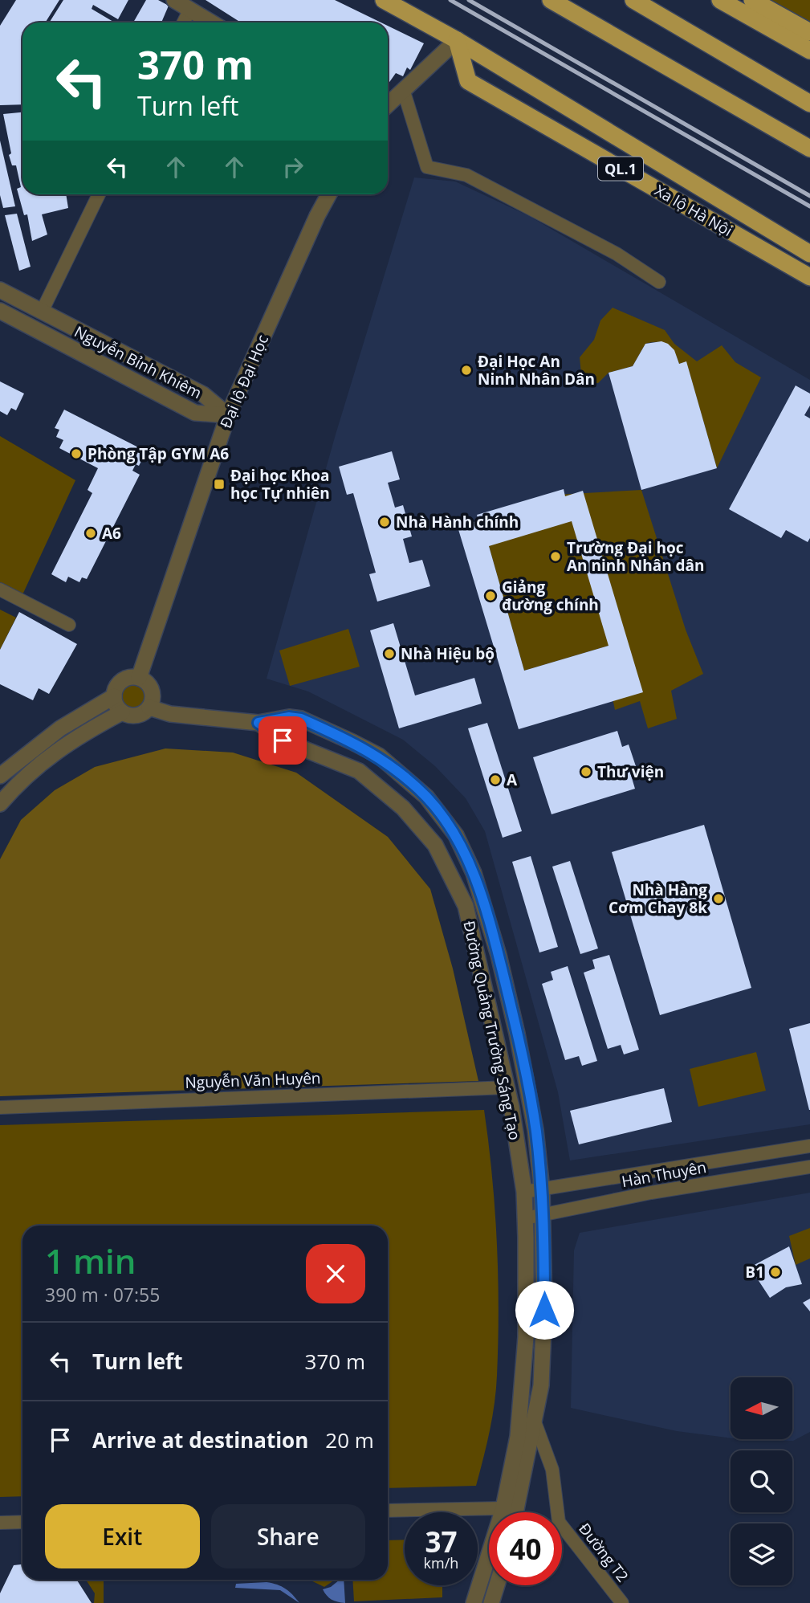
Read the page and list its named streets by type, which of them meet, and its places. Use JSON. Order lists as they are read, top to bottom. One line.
{"streets":{"highway":["QL.1","Xa lộ Hà Nội"],"street":["Nguyễn Bỉnh Khiêm","Đại lộ Đại Học","Đường Quảng Trường Sáng Tạo","Nguyễn Văn Huyên","Hàn Thuyên","Đường T2"]},"crossings":[["Nguyễn Bỉnh Khiêm","Đại lộ Đại Học"],["Đại lộ Đại Học","Đường Quảng Trường Sáng Tạo"],["Đường Quảng Trường Sáng Tạo","Nguyễn Văn Huyên"],["Đường Quảng Trường Sáng Tạo","Hàn Thuyên"],["Đường Quảng Trường Sáng Tạo","Đường T2"]],"places":{"other":["Đại Học An Ninh Nhân Dân","Phòng Tập GYM A6","Nhà Hành chính","A6","Trường Đại học An ninh Nhân dân","Giảng đường chính","Nhà Hiệu bộ","Thư viện","A","Nhà Hàng Cơm Chay 8k","B1"],"transit":["Đại học Khoa học Tự nhiên"]},"north":"left","page":{"turn":["370 m","Turn left"],"heading":["1 min","390 m · 07:55"],"list":[{"name":"Turn left","value":"370 m"},{"name":"Arrive at destination","value":"20 m"}],"buttons":["Exit","Share"],"speed":"37 km/h","limit":"40"}}
